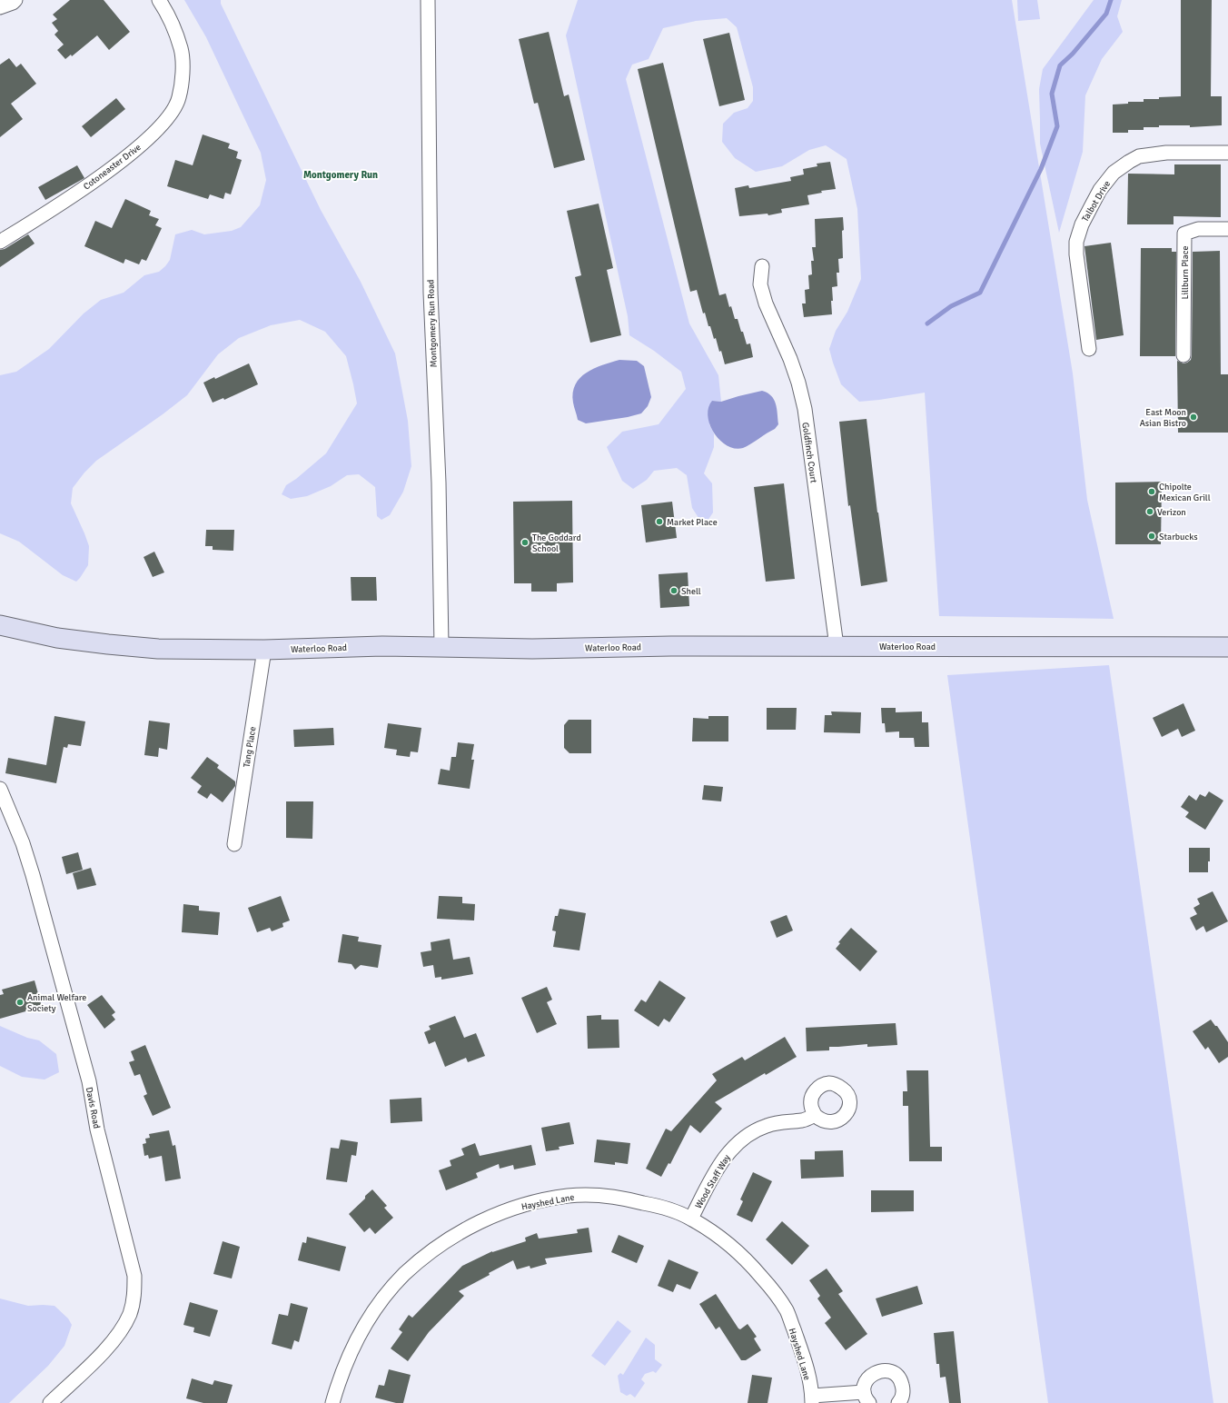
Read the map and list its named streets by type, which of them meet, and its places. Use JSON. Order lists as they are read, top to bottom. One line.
{"streets":{"main road":["Waterloo Road"],"street":["Cotoneaster Drive","Talbot Drive","Lillburn Place","Montgomery Run Road","Goldfinch Court","Tang Place","Davis Road","Wood Staff Way","Hayshed Lane"]},"crossings":[["Montgomery Run Road","Waterloo Road"],["Goldfinch Court","Waterloo Road"],["Waterloo Road","Tang Place"],["Wood Staff Way","Hayshed Lane"]],"districts":["Montgomery Run"],"places":["East Moon Asian Bistro","Chipolte Mexican Grill","Verizon","Market Place","Starbucks","The Goddard School","Shell","Animal Welfare Society"]}
